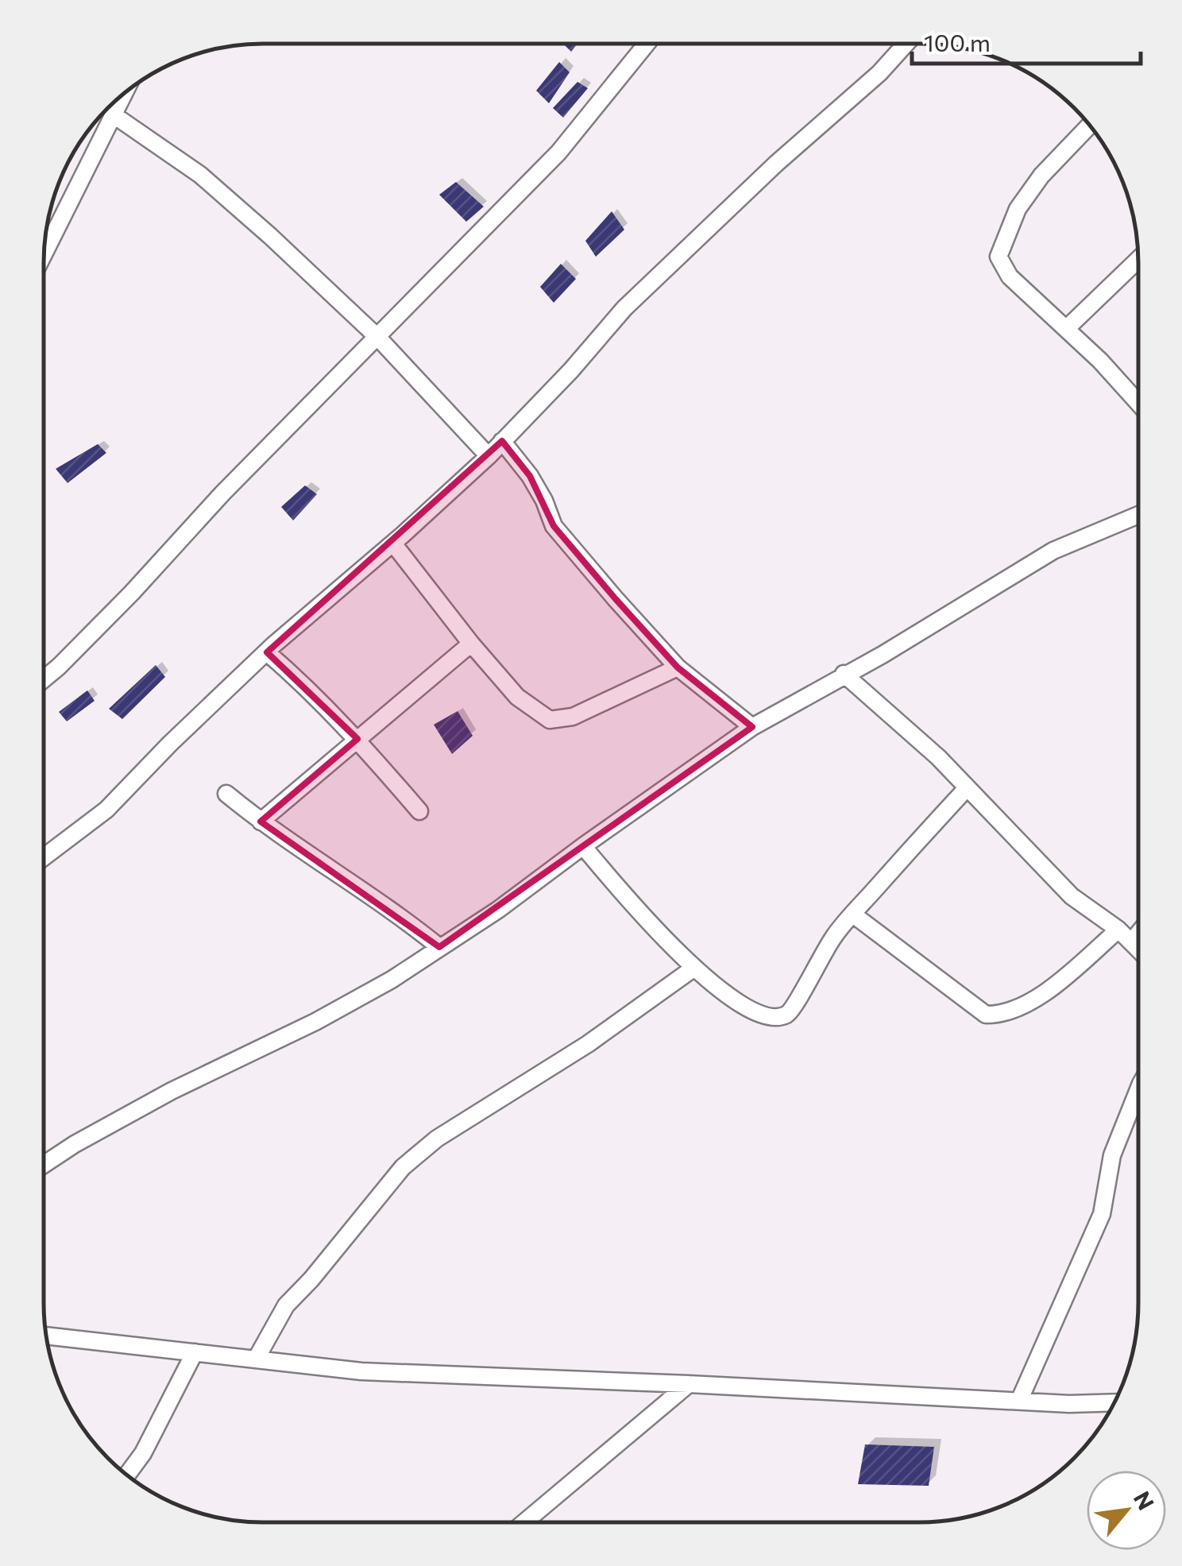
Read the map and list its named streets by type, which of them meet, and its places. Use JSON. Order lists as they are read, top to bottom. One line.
{"scale_bar":"100 m","north":"top right"}
